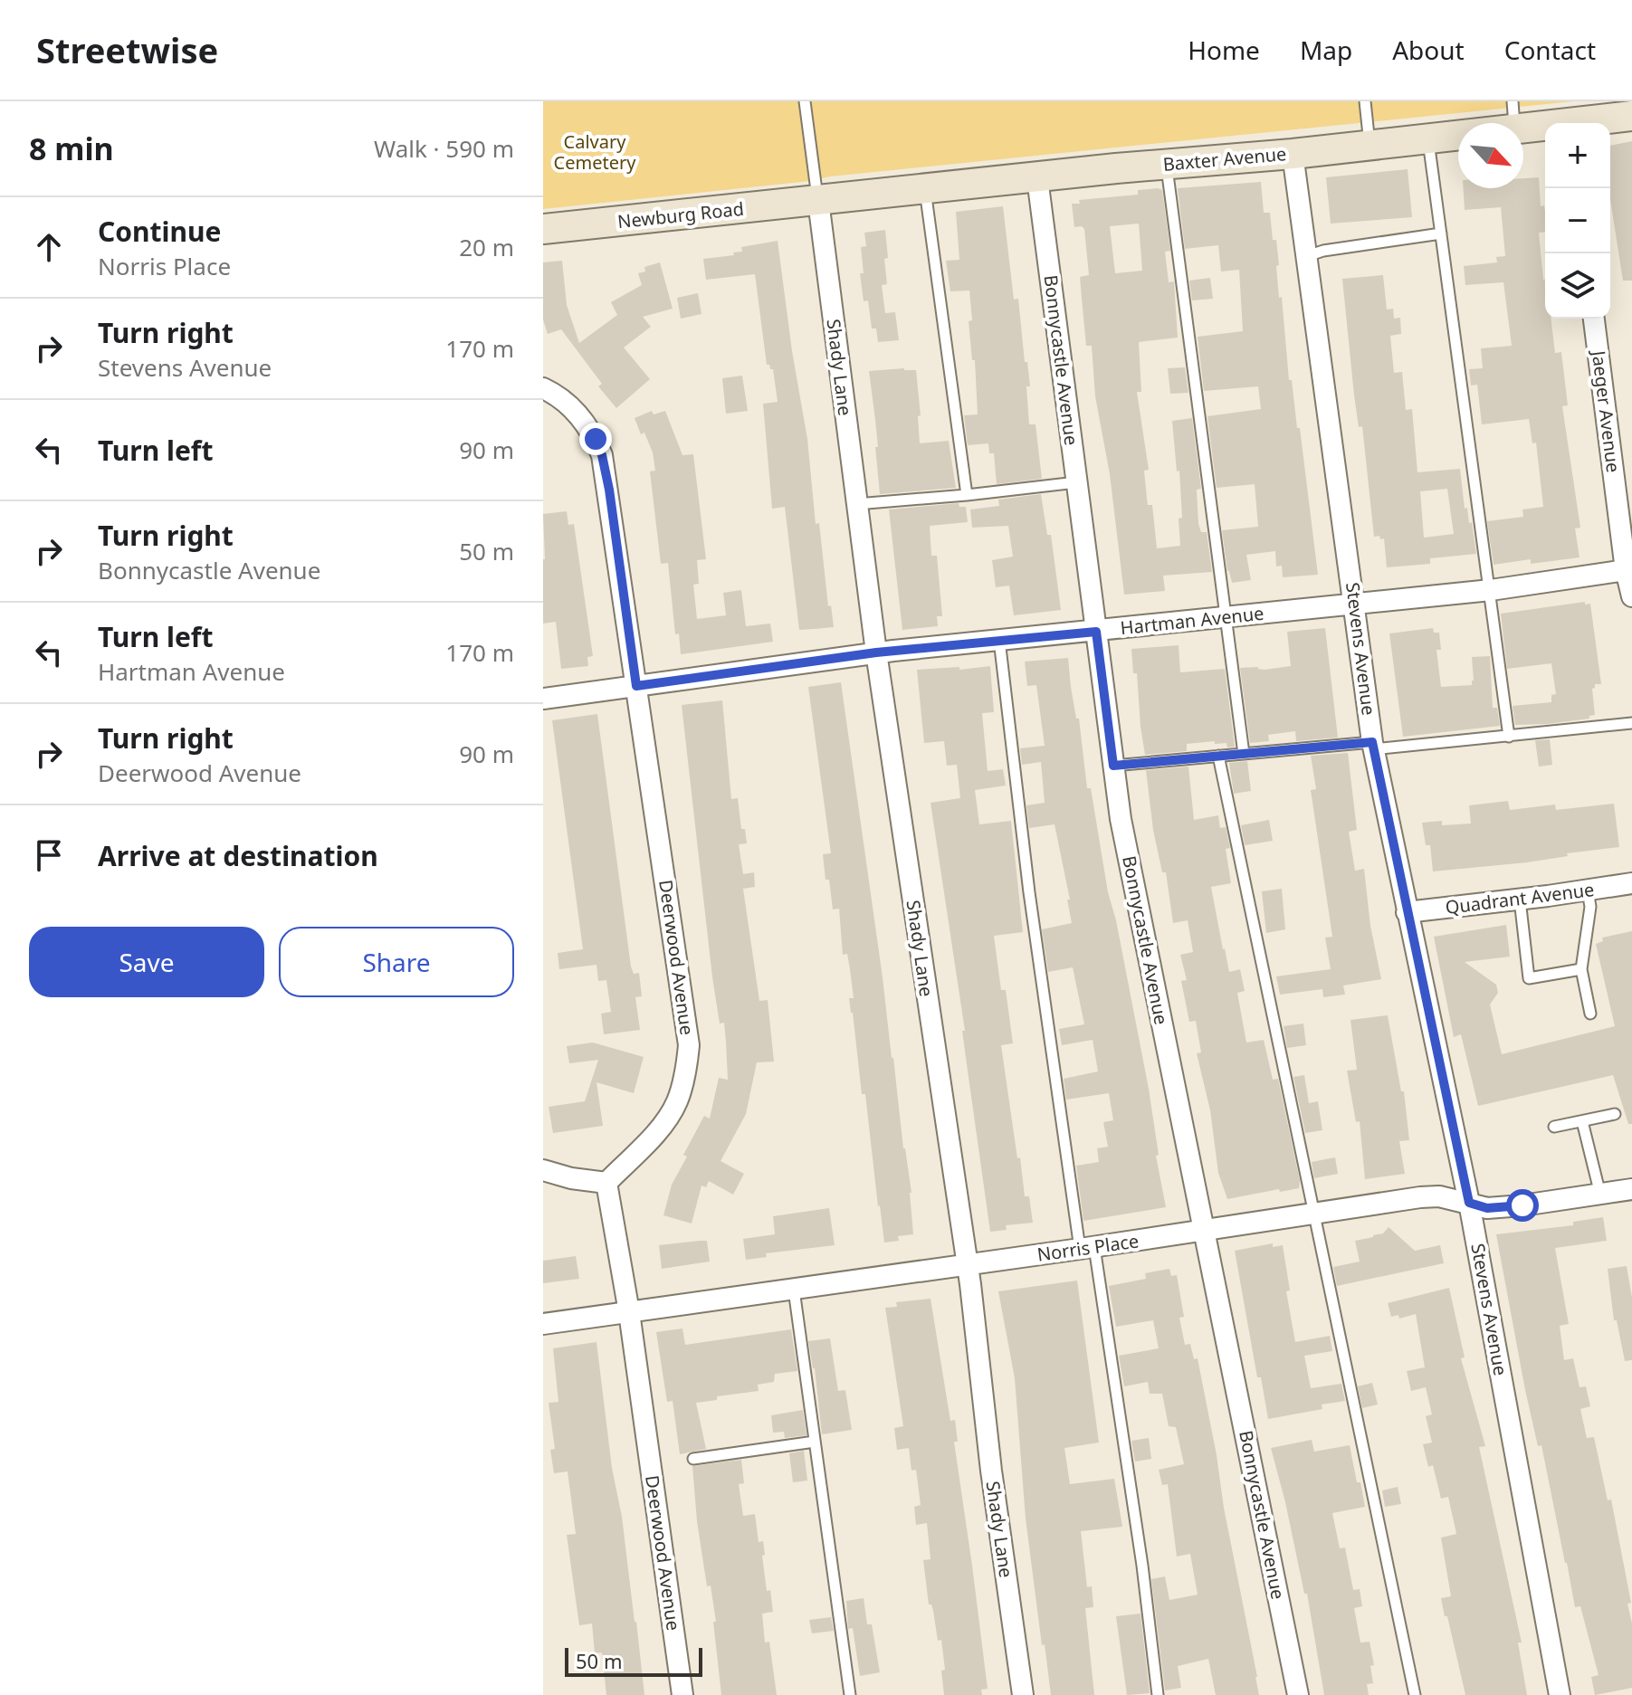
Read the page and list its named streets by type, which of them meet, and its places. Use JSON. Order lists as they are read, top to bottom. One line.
{"streets":{"main road":["Baxter Avenue","Newburg Road"],"street":["Bonnycastle Avenue","Shady Lane","Jaeger Avenue","Hartman Avenue","Stevens Avenue","Quadrant Avenue","Deerwood Avenue","Norris Place"]},"crossings":[["Baxter Avenue","Newburg Road"],["Baxter Avenue","Bonnycastle Avenue"],["Baxter Avenue","Shady Lane"],["Baxter Avenue","Stevens Avenue"],["Newburg Road","Shady Lane"],["Bonnycastle Avenue","Hartman Avenue"],["Bonnycastle Avenue","Norris Place"],["Shady Lane","Hartman Avenue"],["Shady Lane","Norris Place"],["Jaeger Avenue","Hartman Avenue"],["Hartman Avenue","Stevens Avenue"],["Hartman Avenue","Deerwood Avenue"],["Stevens Avenue","Quadrant Avenue"],["Stevens Avenue","Norris Place"],["Deerwood Avenue","Norris Place"]],"parks":["Calvary Cemetery"],"scale_bar":"50 m","north":"bottom right","page":{"header":"Streetwise","nav":["Home","Map","About","Contact"],"heading":["8 min","Walk · 590 m"],"map_buttons":["+","−"],"list":[["Continue","Norris Place","20 m"],["Turn right","Stevens Avenue","170 m"],["Turn left","90 m"],["Turn right","Bonnycastle Avenue","50 m"],["Turn left","Hartman Avenue","170 m"],["Turn right","Deerwood Avenue","90 m"],"Arrive at destination"],"buttons":["Save","Share"],"scale":"50 m"}}
